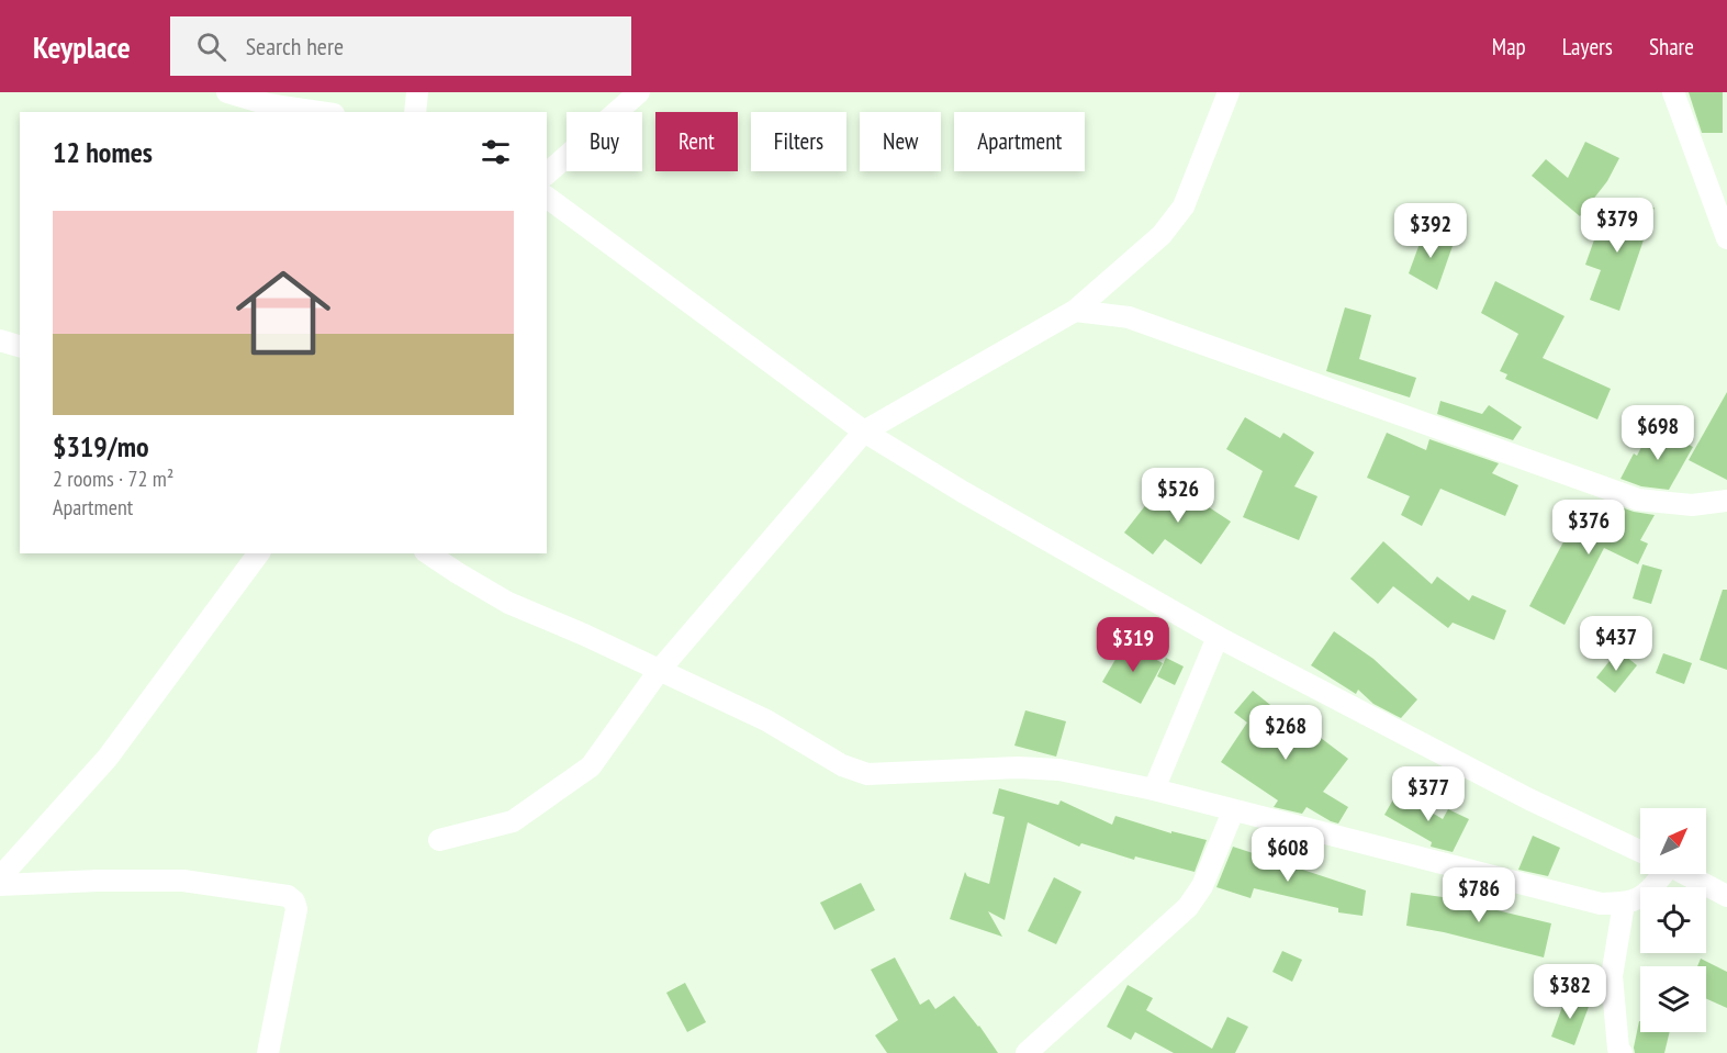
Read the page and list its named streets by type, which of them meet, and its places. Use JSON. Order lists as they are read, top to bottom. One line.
{"north":"top right","page":{"header":"Keyplace","search":"Search here","nav":["Map","Layers","Share"],"chip":["Buy","Rent","Filters","New","Apartment"],"heading":"12 homes","list":[{"name":"$319/mo","note":"2 rooms · 72 m² · Apartment"}],"price":["$379","$392","$698","$526","$376","$437","$319","$268","$377","$608","$786","$382"]}}
